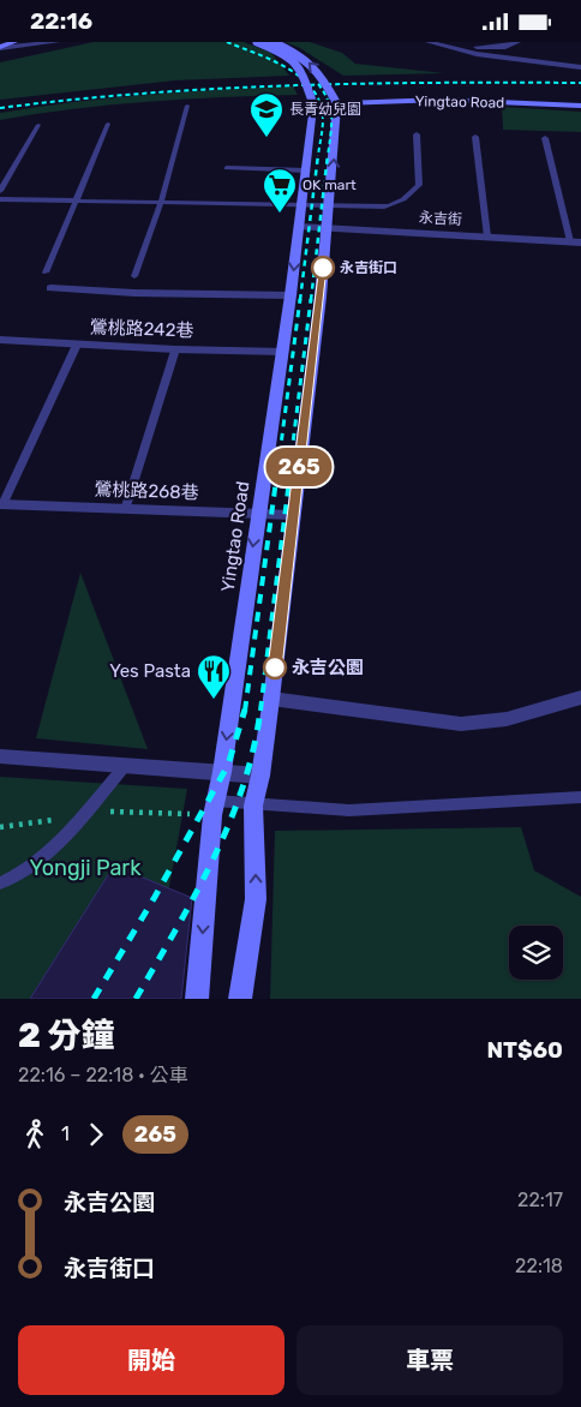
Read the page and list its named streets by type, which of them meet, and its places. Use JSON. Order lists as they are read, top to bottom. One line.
{"streets":{"main road":["Yingtao Road"],"street":["永吉街","鶯桃路242巷","鶯桃路268巷"]},"crossings":[["Yingtao Road","永吉街"],["Yingtao Road","鶯桃路242巷"],["Yingtao Road","鶯桃路268巷"]],"parks":["Yongji Park"],"places":{"school or university":["長青幼兒園"],"supermarket":["OK mart"],"other":["永吉街口","永吉公園"],"restaurant":["Yes Pasta"]},"lines":["bus line 265"],"page":{"status":"22:16","on_map":"265","heading":["2 分鐘","22:16 – 22:18 · 公車","NT$60"],"legs":["1","265"],"list":[{"name":"永吉公園","value":"22:17"},{"name":"永吉街口","value":"22:18"}],"buttons":["開始","車票"]}}
